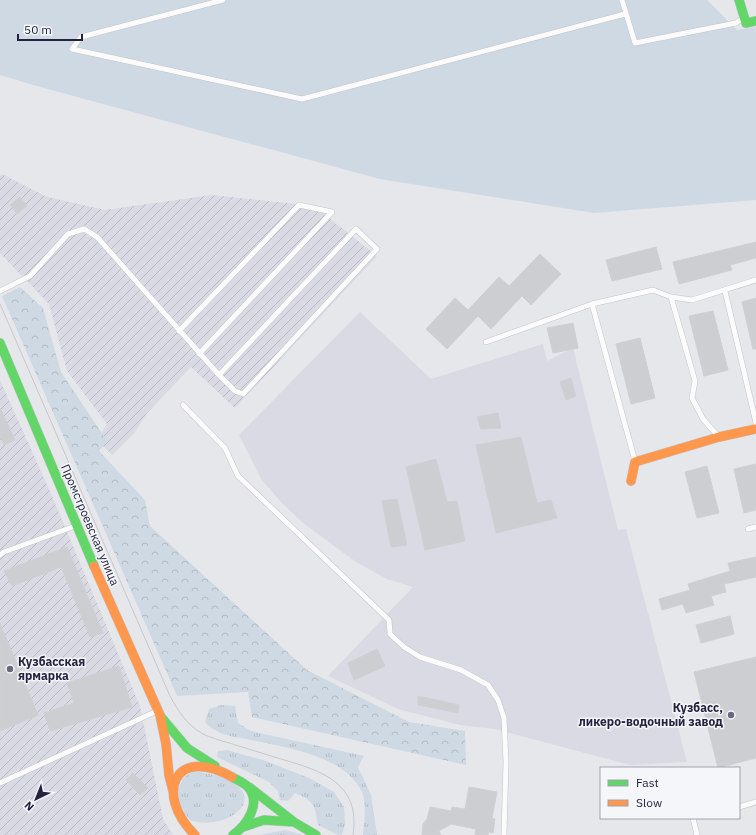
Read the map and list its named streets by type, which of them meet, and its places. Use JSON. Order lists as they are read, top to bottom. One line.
{"streets":{"street":["Промстроевская улица"]},"places":["Кузбасская ярмарка","Кузбасс, ликеро-водочный завод"],"legend":["Fast","Slow"],"scale_bar":"50 m","north":"bottom left"}
